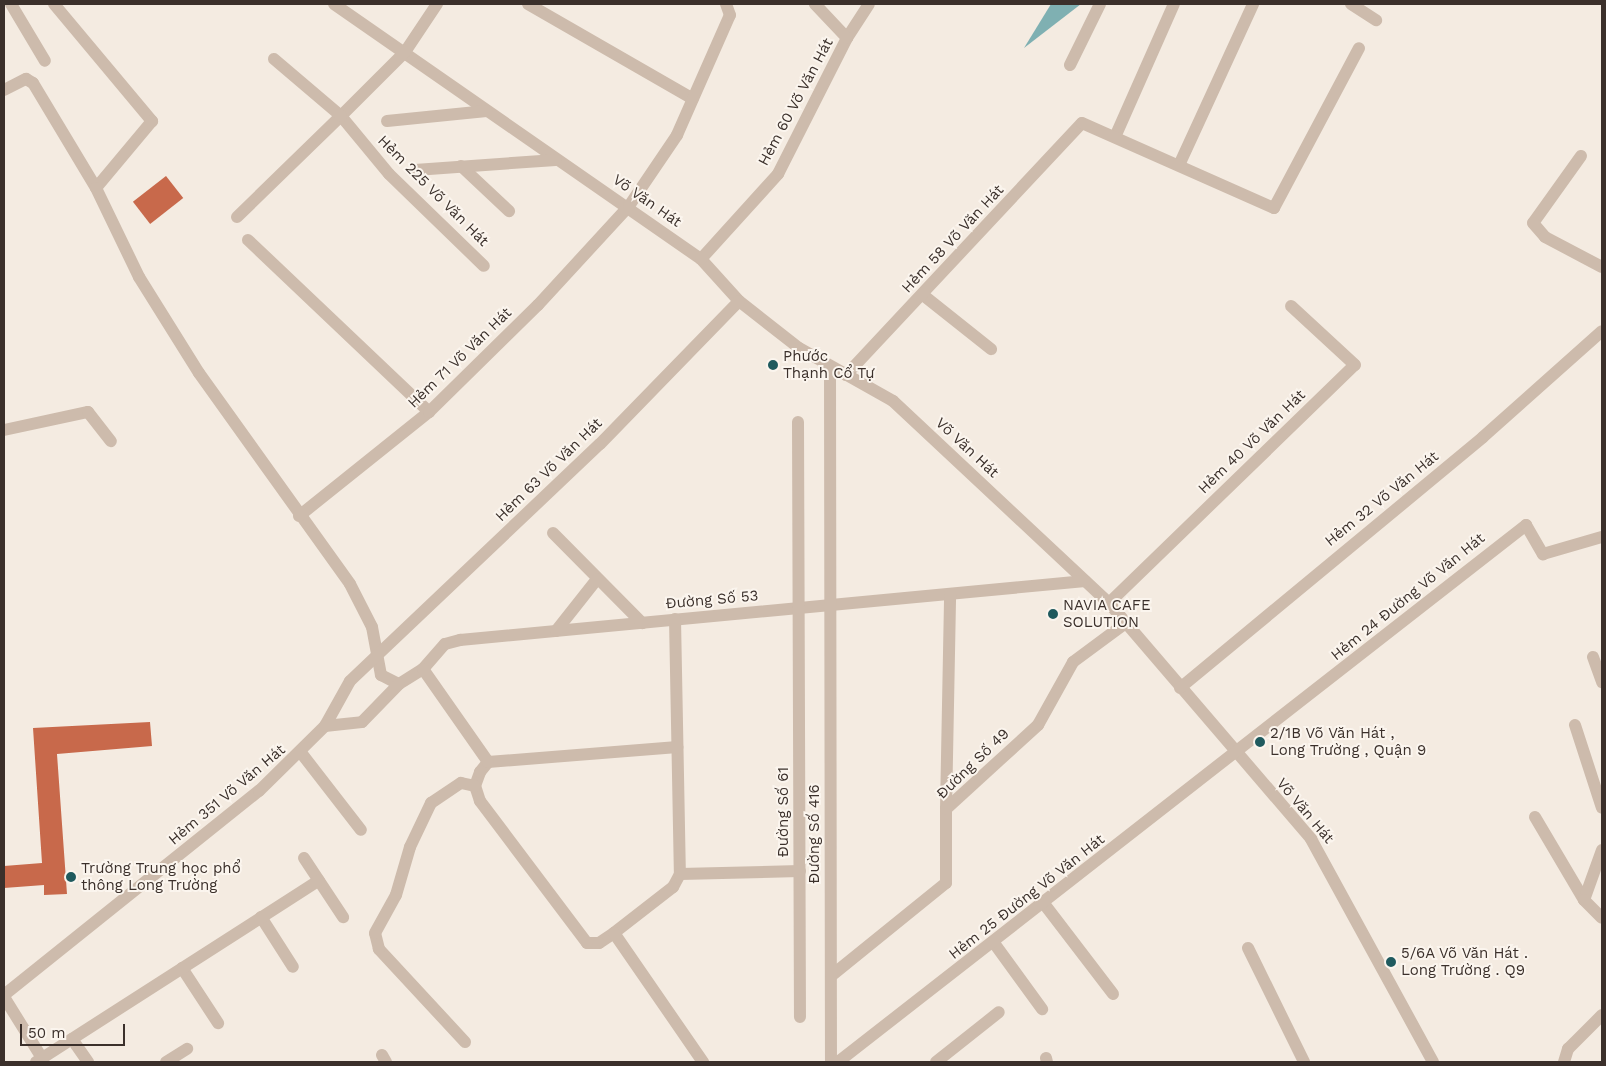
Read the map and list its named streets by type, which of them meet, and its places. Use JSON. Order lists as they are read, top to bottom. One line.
{"streets":{"street":["Hẻm 60 Võ Văn Hát","Hẻm 225 Võ Văn Hát","Võ Văn Hát","Hẻm 58 Võ Văn Hát","Hẻm 71 Võ Văn Hát","Hẻm 40 Võ Văn Hát","Hẻm 63 Võ Văn Hát","Hẻm 32 Võ Văn Hát","Hẻm 24 Đường Võ Văn Hát","Đường Số 53","Đường Số 49","Hẻm 351 Võ Văn Hát","Đường Số 61","Đường Số 416","Hẻm 25 Đường Võ Văn Hát"]},"crossings":[["Hẻm 60 Võ Văn Hát","Võ Văn Hát"],["Võ Văn Hát","Hẻm 58 Võ Văn Hát"],["Võ Văn Hát","Hẻm 71 Võ Văn Hát"],["Võ Văn Hát","Hẻm 40 Võ Văn Hát"],["Võ Văn Hát","Hẻm 63 Võ Văn Hát"],["Võ Văn Hát","Hẻm 32 Võ Văn Hát"],["Võ Văn Hát","Hẻm 24 Đường Võ Văn Hát"],["Võ Văn Hát","Đường Số 53"],["Võ Văn Hát","Đường Số 49"],["Võ Văn Hát","Đường Số 416"],["Võ Văn Hát","Hẻm 25 Đường Võ Văn Hát"],["Hẻm 63 Võ Văn Hát","Hẻm 351 Võ Văn Hát"],["Hẻm 24 Đường Võ Văn Hát","Hẻm 25 Đường Võ Văn Hát"],["Đường Số 53","Đường Số 61"],["Đường Số 53","Đường Số 416"],["Đường Số 49","Đường Số 416"]],"places":["Phước Thạnh Cổ Tự","NAVIA CAFE SOLUTION","2/1B Võ Văn Hát , Long Trường , Quận 9","Trường Trung học phổ thông Long Trường","5/6A Võ Văn Hát . Long Trường . Q9"],"scale_bar":"50 m"}
